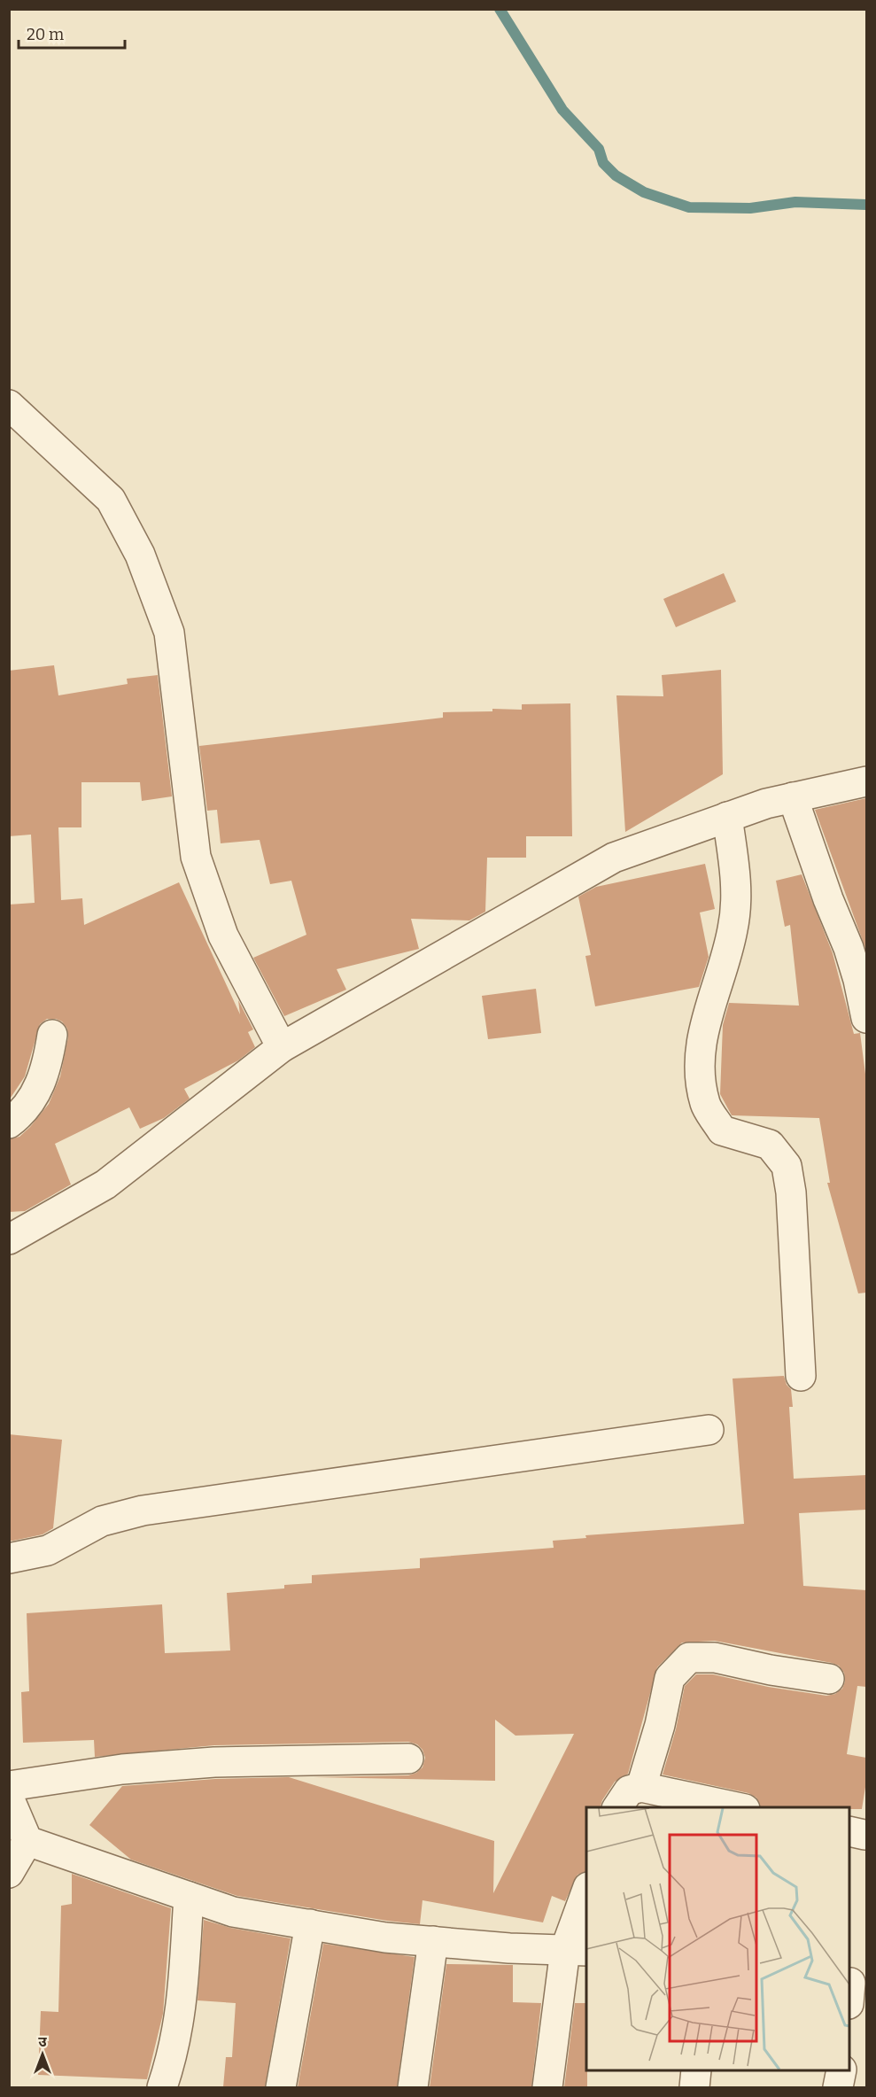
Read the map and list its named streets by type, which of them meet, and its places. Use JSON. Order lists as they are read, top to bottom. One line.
{"scale_bar":"20 m","north":"top"}
